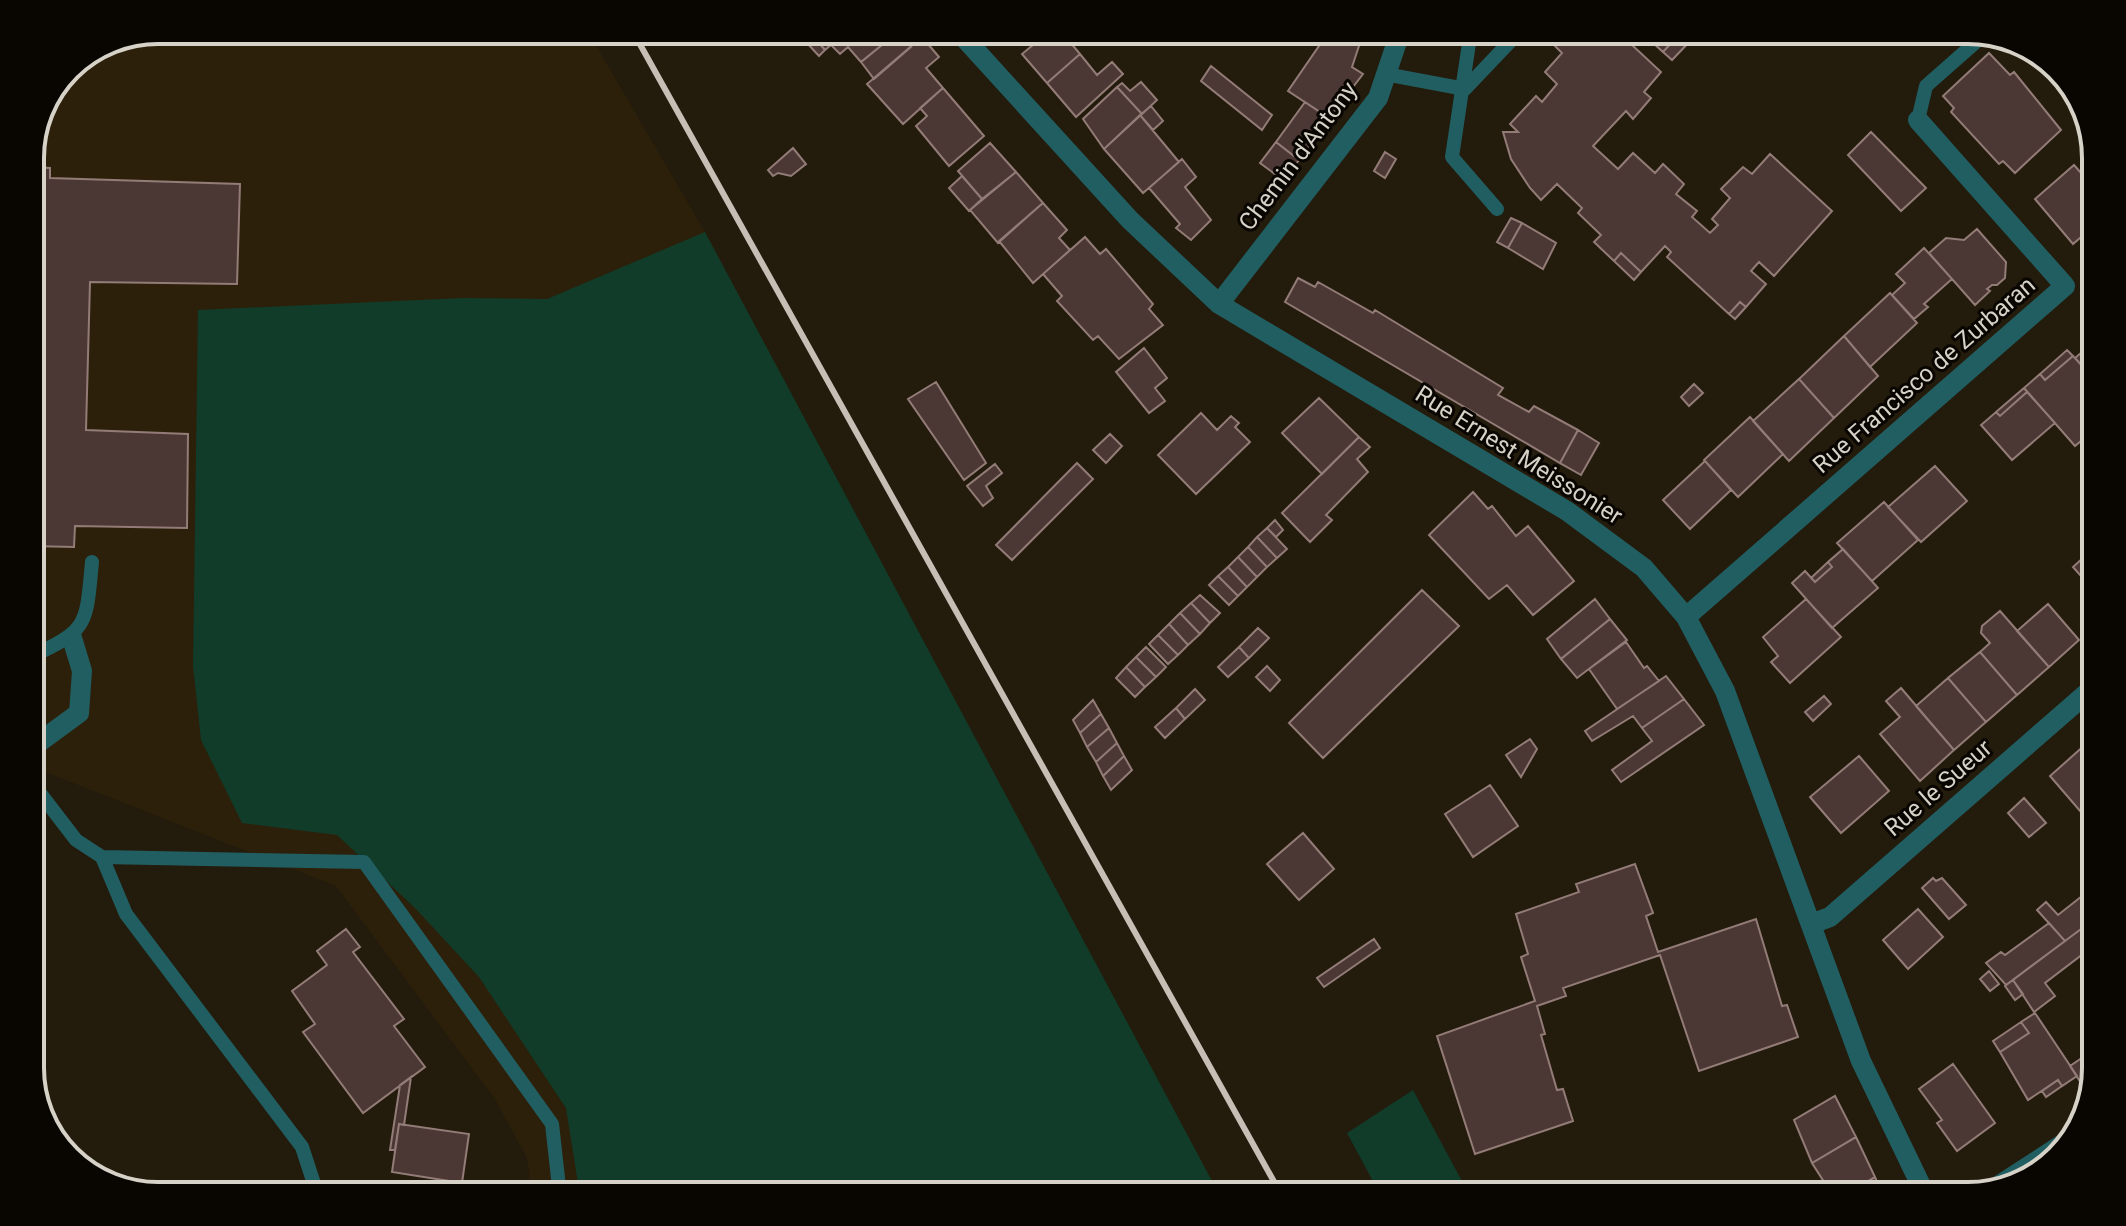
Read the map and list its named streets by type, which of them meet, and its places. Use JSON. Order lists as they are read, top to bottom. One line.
{"streets":{"street":["Chemin d'Antony","Rue Francisco de Zurbaran","Rue Ernest Meissonier","Rue le Sueur"]},"crossings":[["Chemin d'Antony","Rue Ernest Meissonier"],["Rue Francisco de Zurbaran","Rue Ernest Meissonier"],["Rue Ernest Meissonier","Rue le Sueur"]]}
